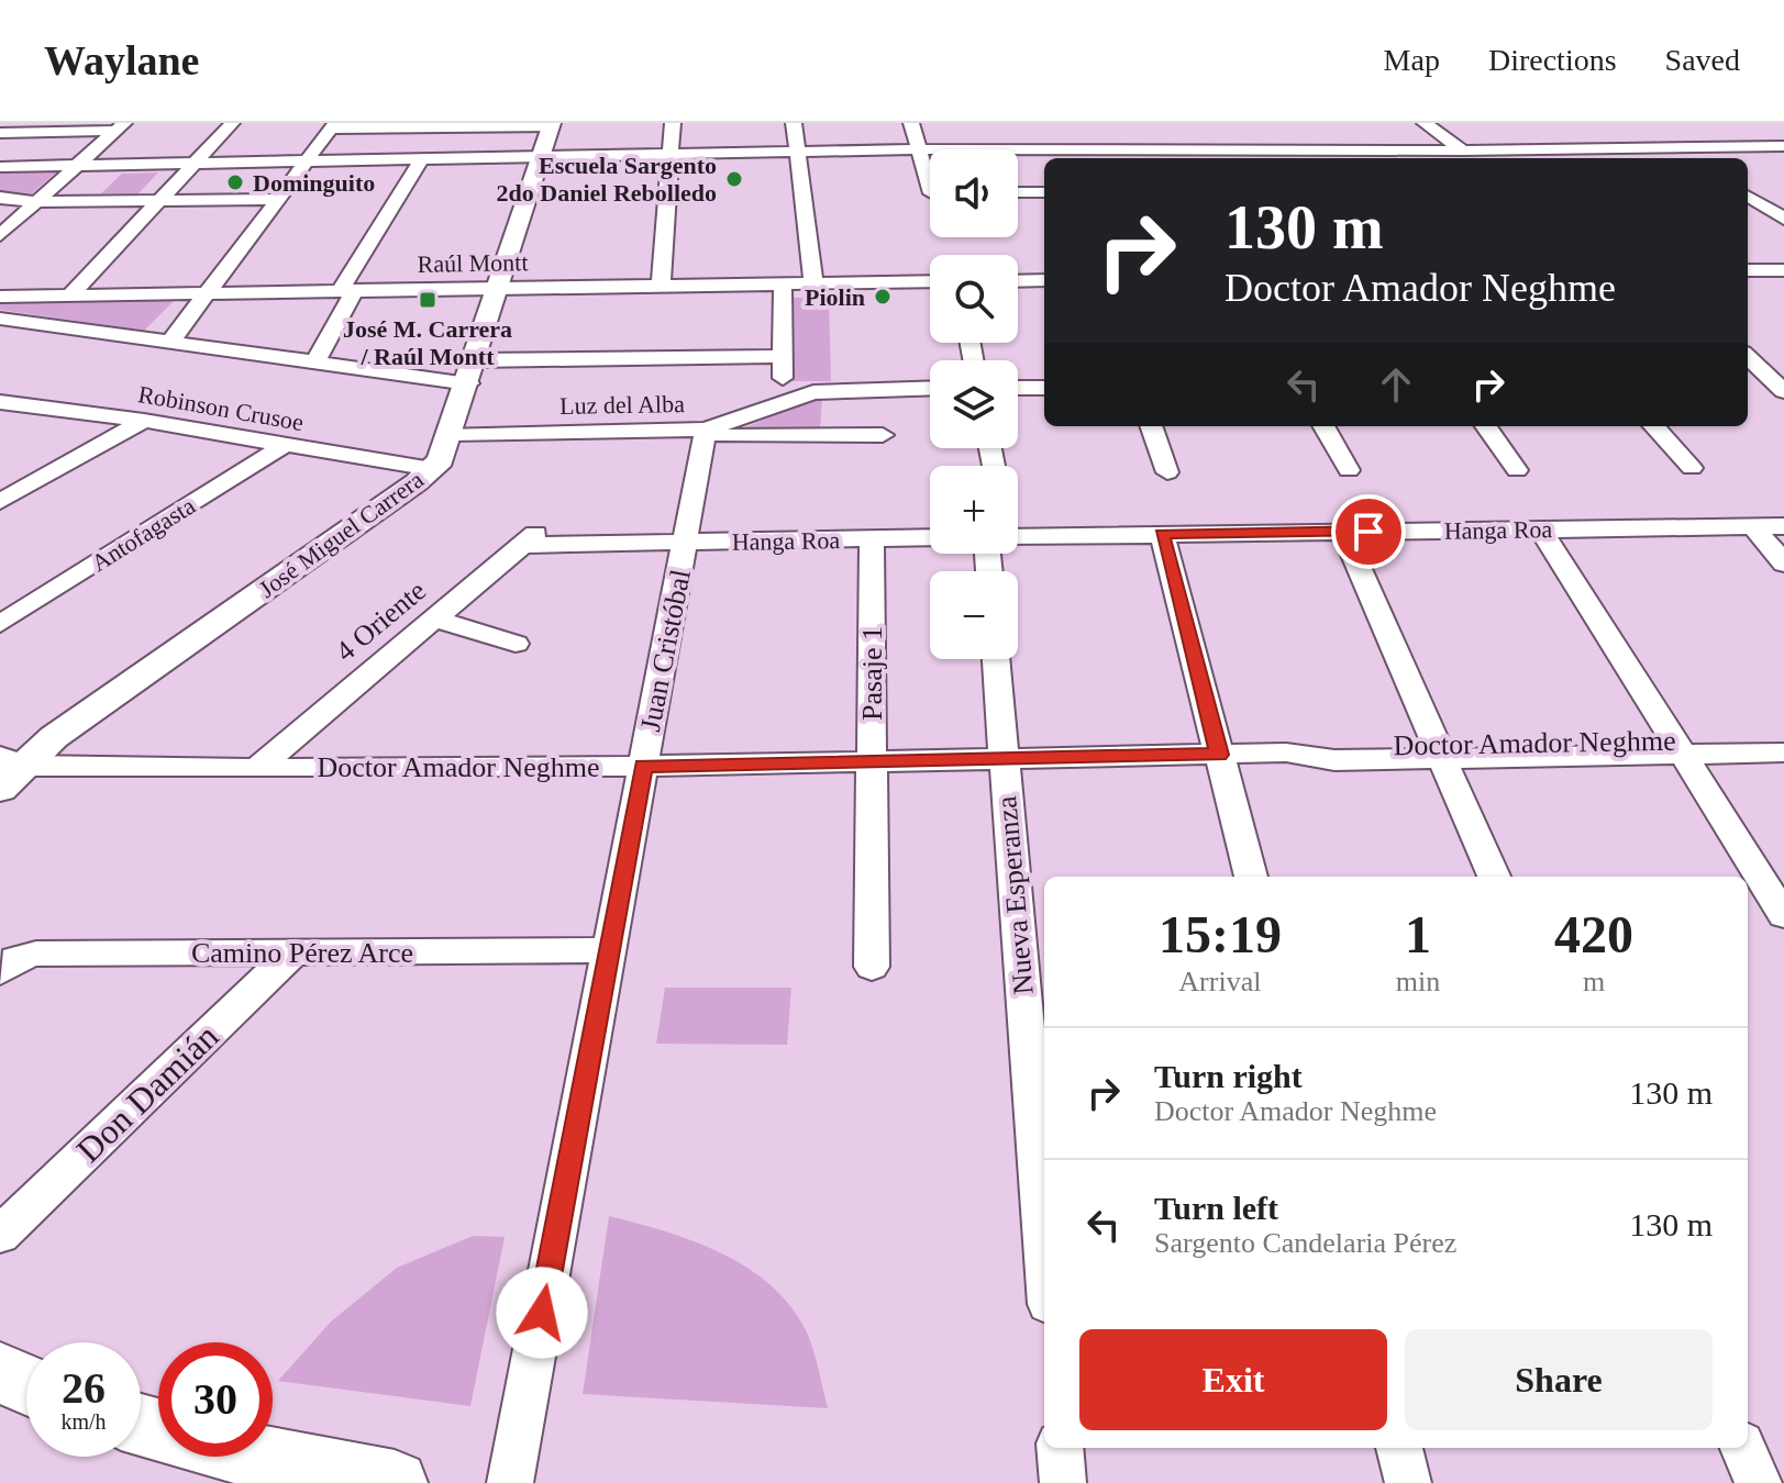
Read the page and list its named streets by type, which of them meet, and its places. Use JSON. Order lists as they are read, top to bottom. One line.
{"streets":{"street":["Raúl Montt","Luz del Alba","Robinson Crusoe","Hanga Roa","Antofagasta","José Miguel Carrera","4 Oriente","Juan Cristóbal","Pasaje 1","Doctor Amador Neghme","Nueva Esperanza","Camino Pérez Arce","Don Damián"]},"crossings":[["Raúl Montt","José Miguel Carrera"],["Luz del Alba","José Miguel Carrera"],["Luz del Alba","Juan Cristóbal"],["Robinson Crusoe","Antofagasta"],["Robinson Crusoe","José Miguel Carrera"],["Hanga Roa","4 Oriente"],["Hanga Roa","Juan Cristóbal"],["Hanga Roa","Pasaje 1"],["José Miguel Carrera","Doctor Amador Neghme"],["4 Oriente","Doctor Amador Neghme"],["Juan Cristóbal","Doctor Amador Neghme"],["Juan Cristóbal","Camino Pérez Arce"],["Pasaje 1","Doctor Amador Neghme"],["Doctor Amador Neghme","Nueva Esperanza"],["Camino Pérez Arce","Don Damián"]],"places":{"other":["Escuela Sargento 2do Daniel Rebolledo","Dominguito","Piolin"],"transit":["José M. Carrera / Raúl Montt"]},"page":{"header":"Waylane","nav":["Map","Directions","Saved"],"map_buttons":["+","−"],"turn":["130 m","Doctor Amador Neghme"],"eta":["15:19","Arrival","1","min","420","m"],"list":[{"name":"Turn right","note":"Doctor Amador Neghme","value":"130 m"},{"name":"Turn left","note":"Sargento Candelaria Pérez","value":"130 m"}],"buttons":["Exit","Share"],"speed":"26 km/h","limit":"30"}}
